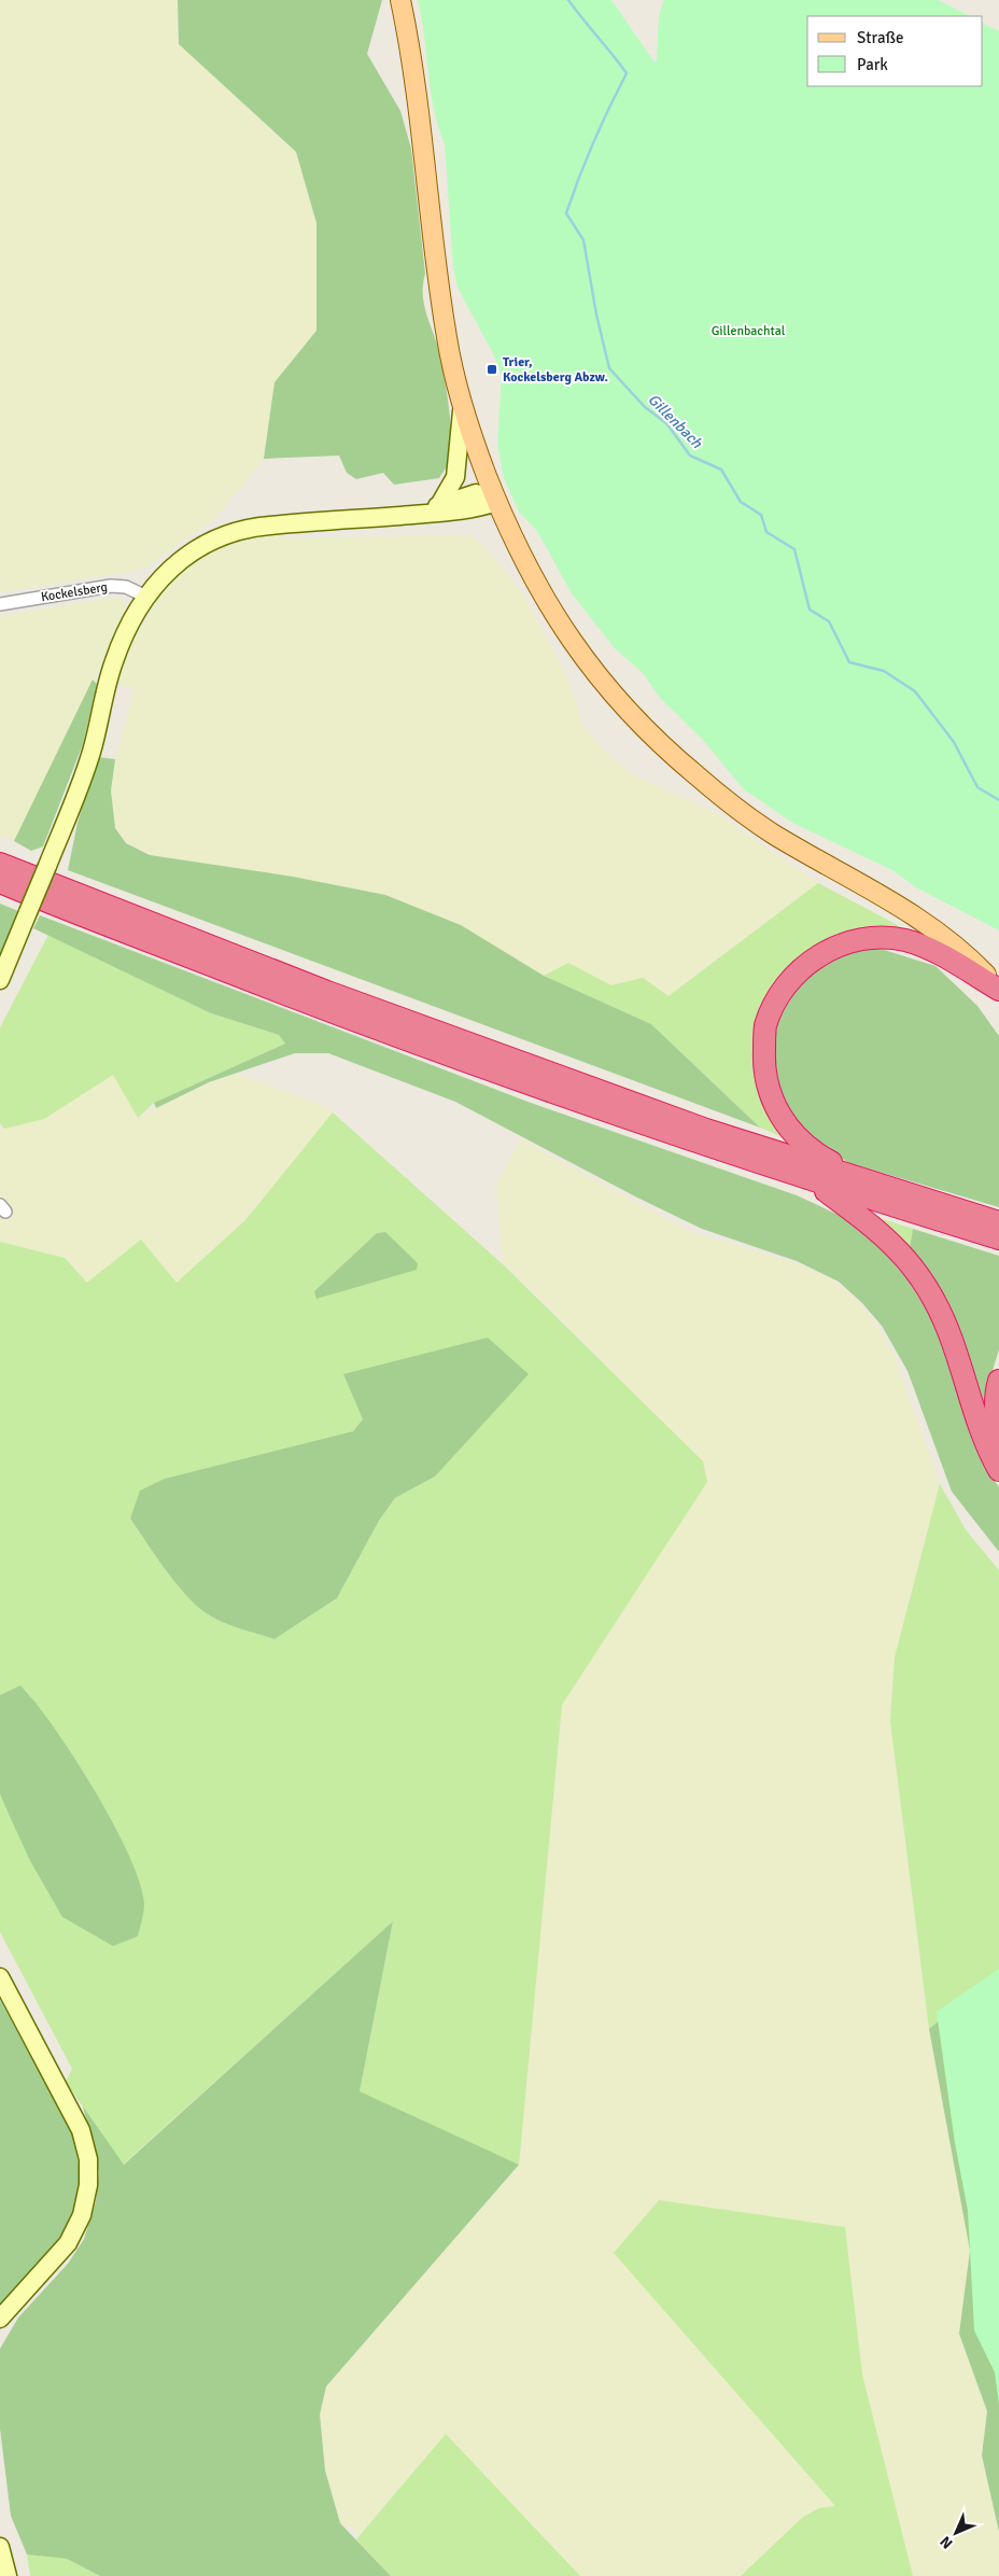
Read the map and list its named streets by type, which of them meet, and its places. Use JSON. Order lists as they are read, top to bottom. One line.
{"streets":{"street":["Kockelsberg"]},"water":["Gillenbach"],"parks":["Gillenbachtal"],"places":{"transit":["Trier, Kockelsberg Abzw."]},"legend":["Straße","Park"],"north":"bottom left"}
